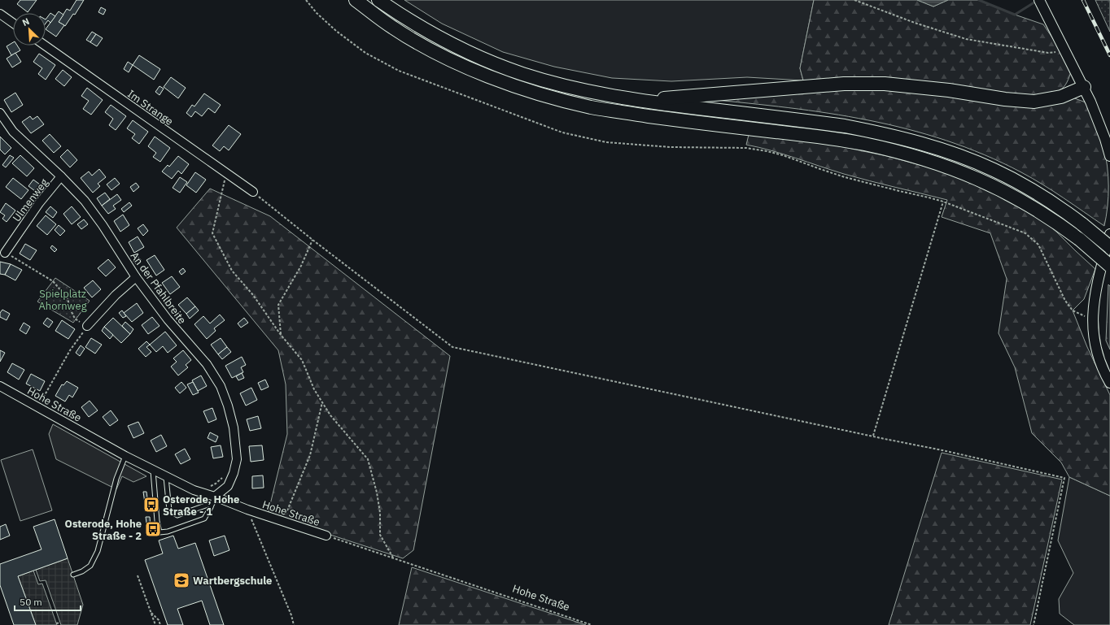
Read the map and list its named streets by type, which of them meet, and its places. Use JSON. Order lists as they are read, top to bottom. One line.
{"streets":{"street":["Im Strange","Ulmenweg","An der Pfahlbreite","Hohe Straße"]},"crossings":[["Ulmenweg","An der Pfahlbreite"],["An der Pfahlbreite","Hohe Straße"]],"parks":["Spielplatz Ahornweg"],"places":{"bus stop":["Osterode, Hohe Straße - 1","Osterode, Hohe Straße - 2"],"school or university":["Wartbergschule"]},"scale_bar":"50 m","north":"top left"}
